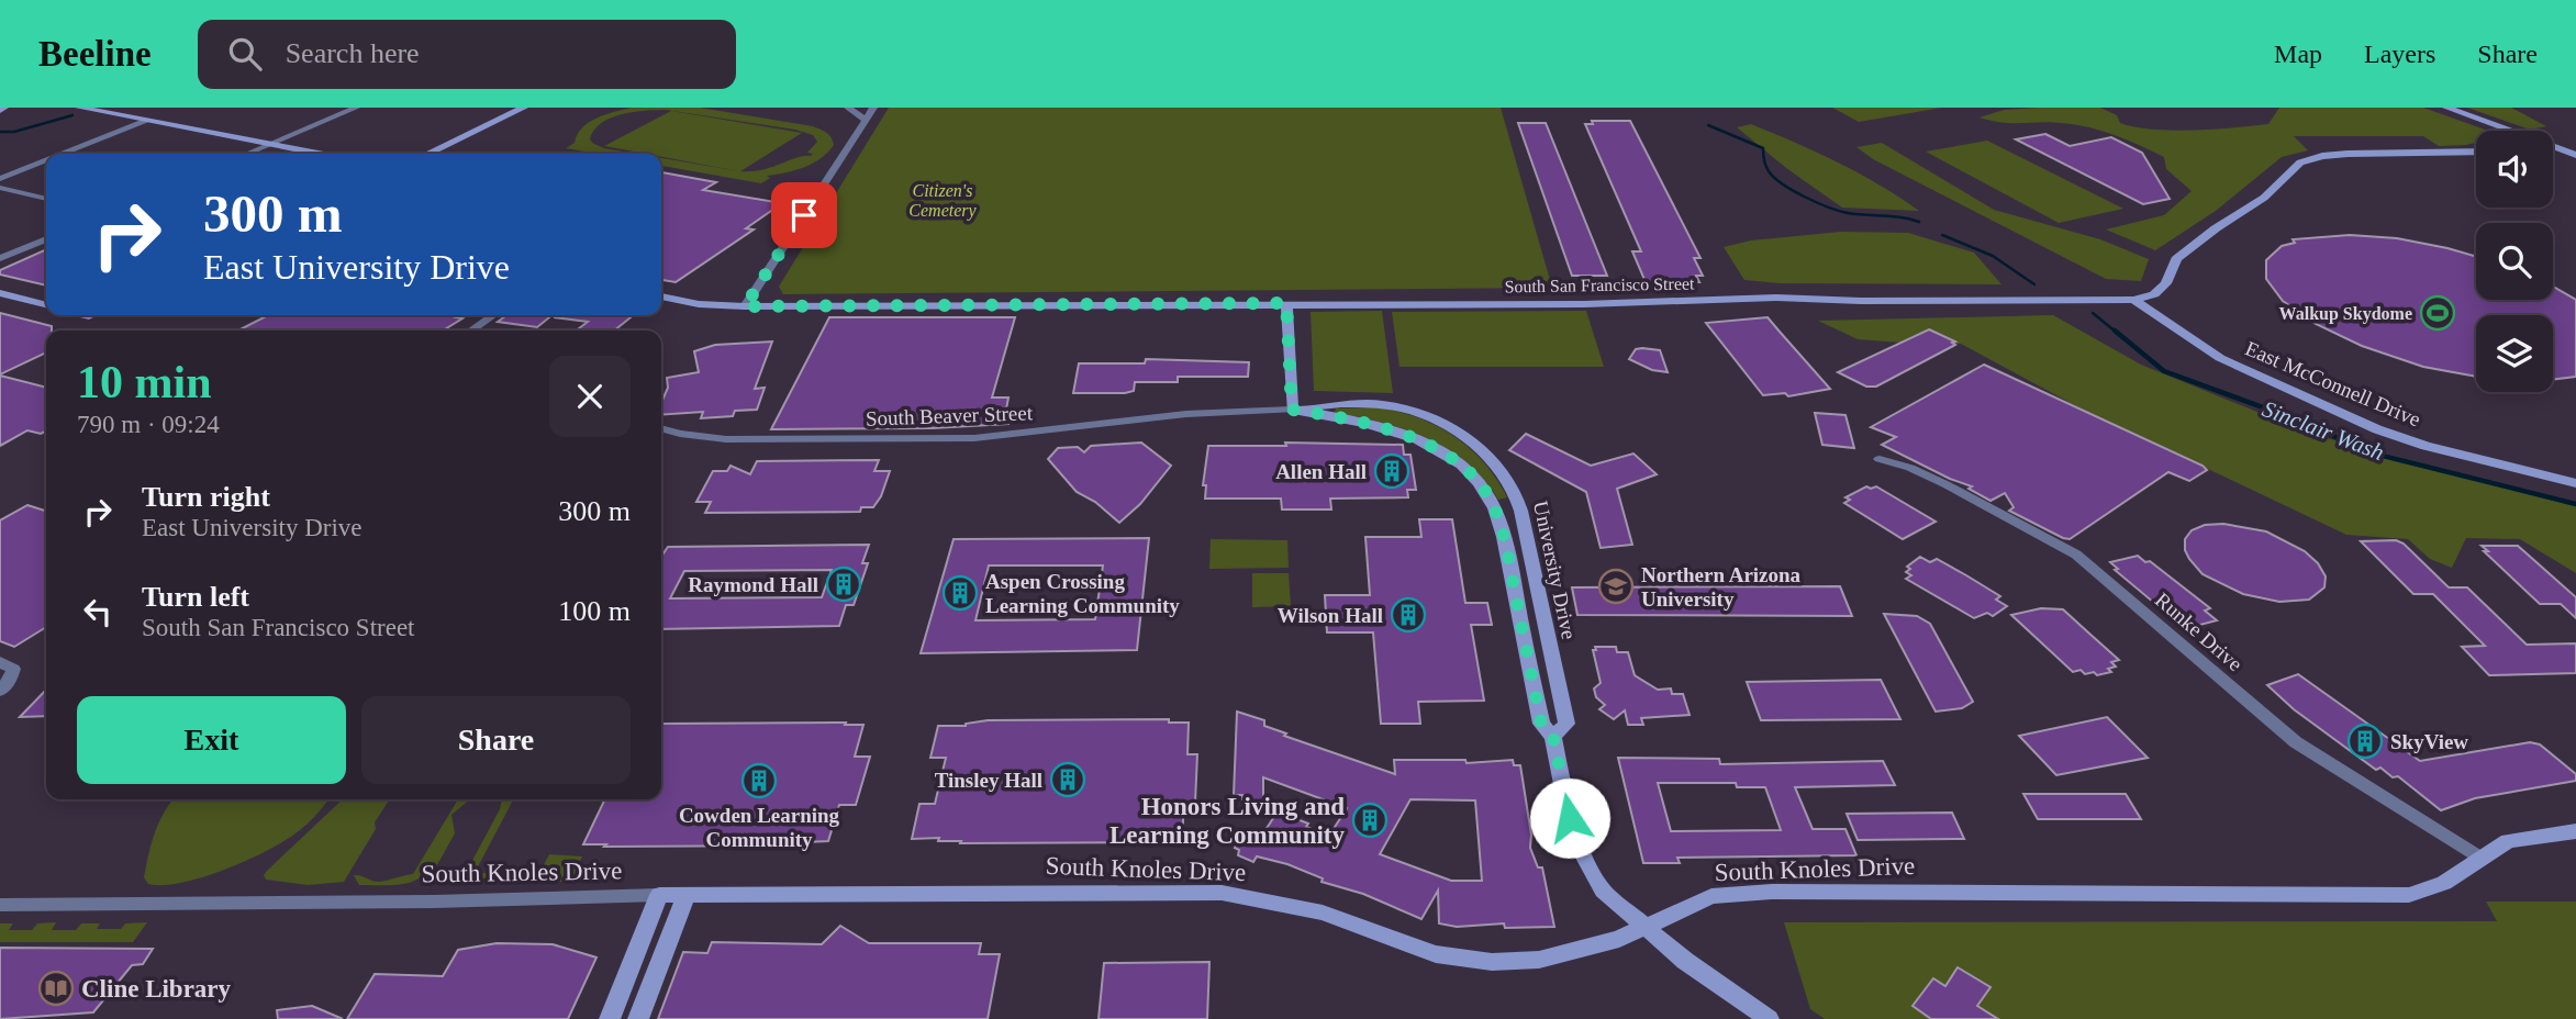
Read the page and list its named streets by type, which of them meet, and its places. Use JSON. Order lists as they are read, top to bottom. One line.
{"streets":{"street":["South San Francisco Street","East McConnell Drive","South Beaver Street","University Drive","Runke Drive","South Knoles Drive"]},"crossings":[["South San Francisco Street","East McConnell Drive"],["South Beaver Street","University Drive"],["University Drive","South Knoles Drive"],["Runke Drive","South Knoles Drive"]],"water":["Sinclair Wash"],"parks":["Citizen's Cemetery"],"places":{"sports":["Walkup Skydome"],"building":["Allen Hall","Raymond Hall","Aspen Crossing Learning Community","Wilson Hall","SkyView","Tinsley Hall","Cowden Learning Community","Honors Living and Learning Community"],"school or university":["Northern Arizona University"],"library":["Cline Library"]},"page":{"header":"Beeline","search":"Search here","nav":["Map","Layers","Share"],"turn":["300 m","East University Drive"],"heading":["10 min","790 m · 09:24"],"list":[{"name":"Turn right","note":"East University Drive","value":"300 m"},{"name":"Turn left","note":"South San Francisco Street","value":"100 m"}],"buttons":["Exit","Share"]}}
